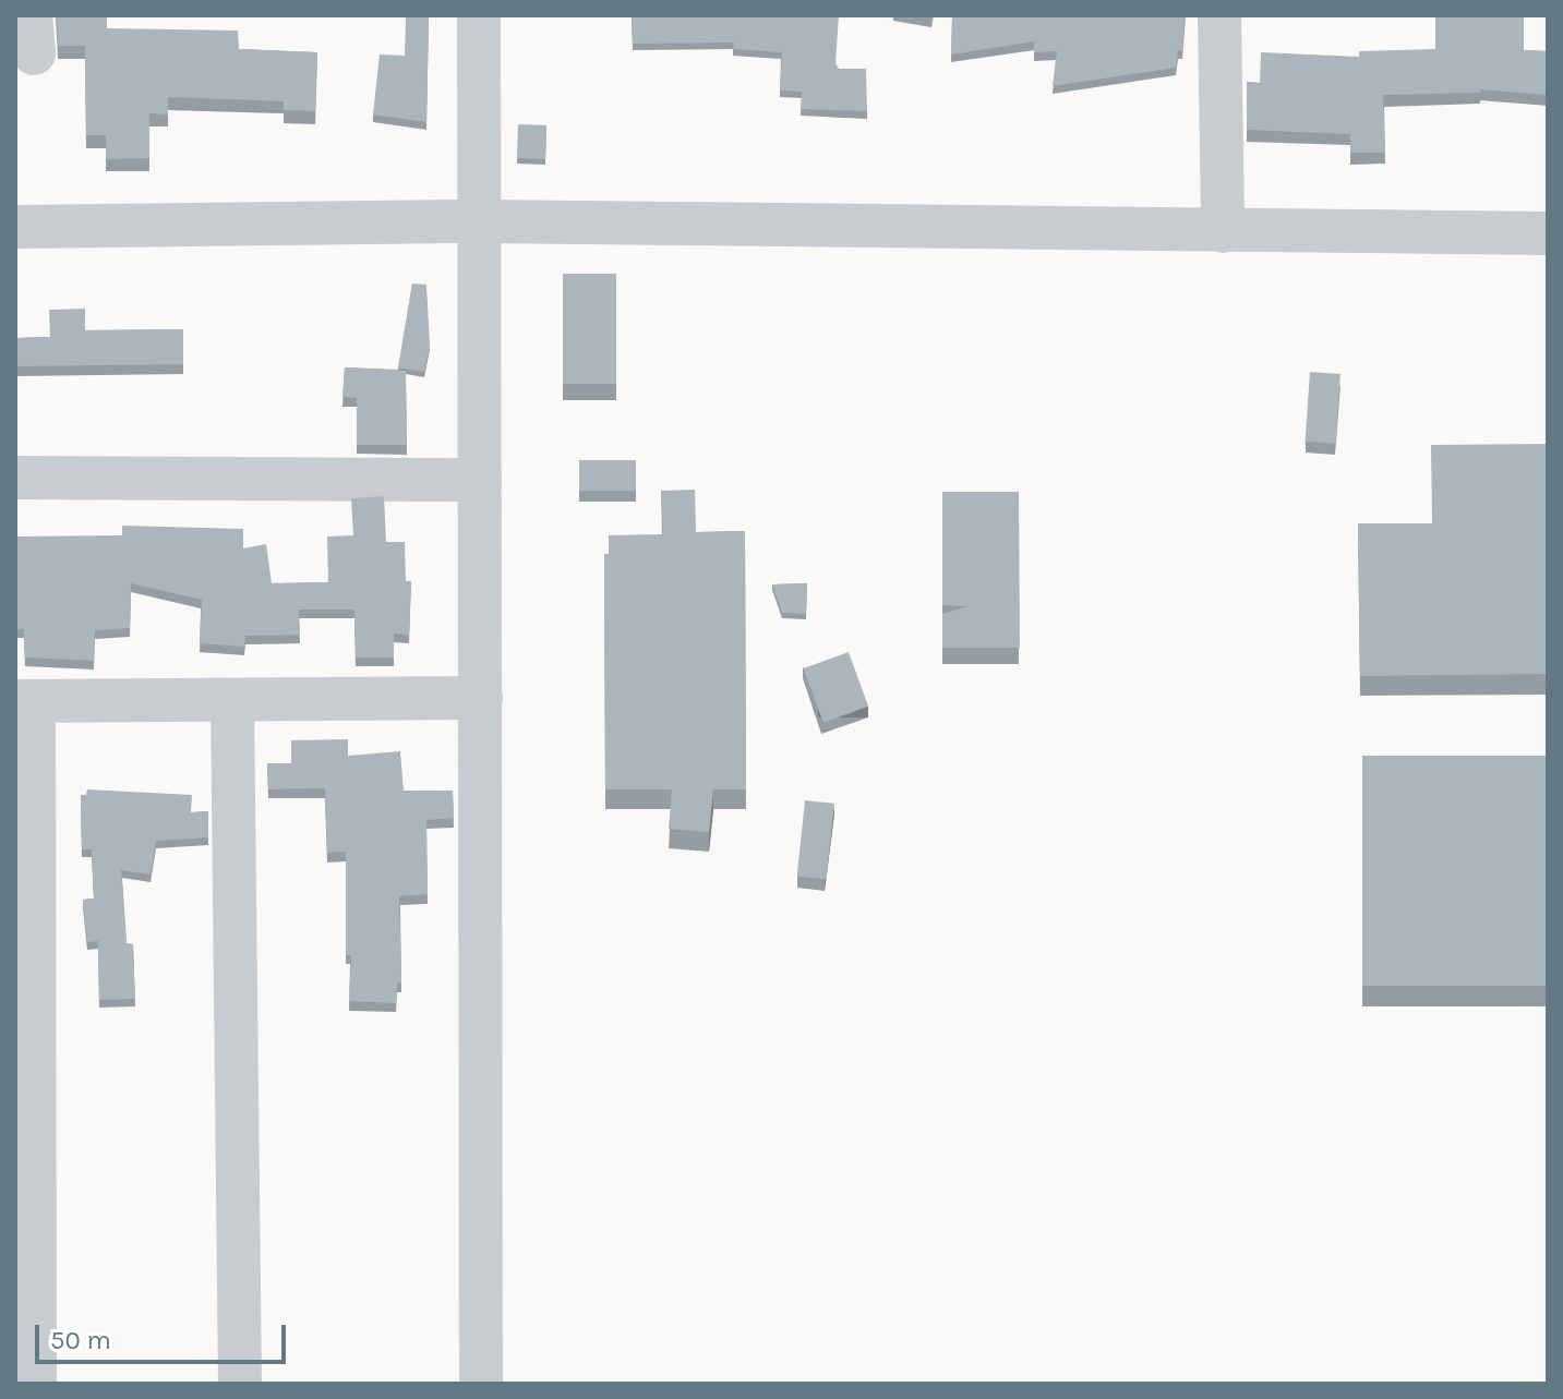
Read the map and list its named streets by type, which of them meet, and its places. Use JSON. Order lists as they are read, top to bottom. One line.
{"scale_bar":"50 m"}
